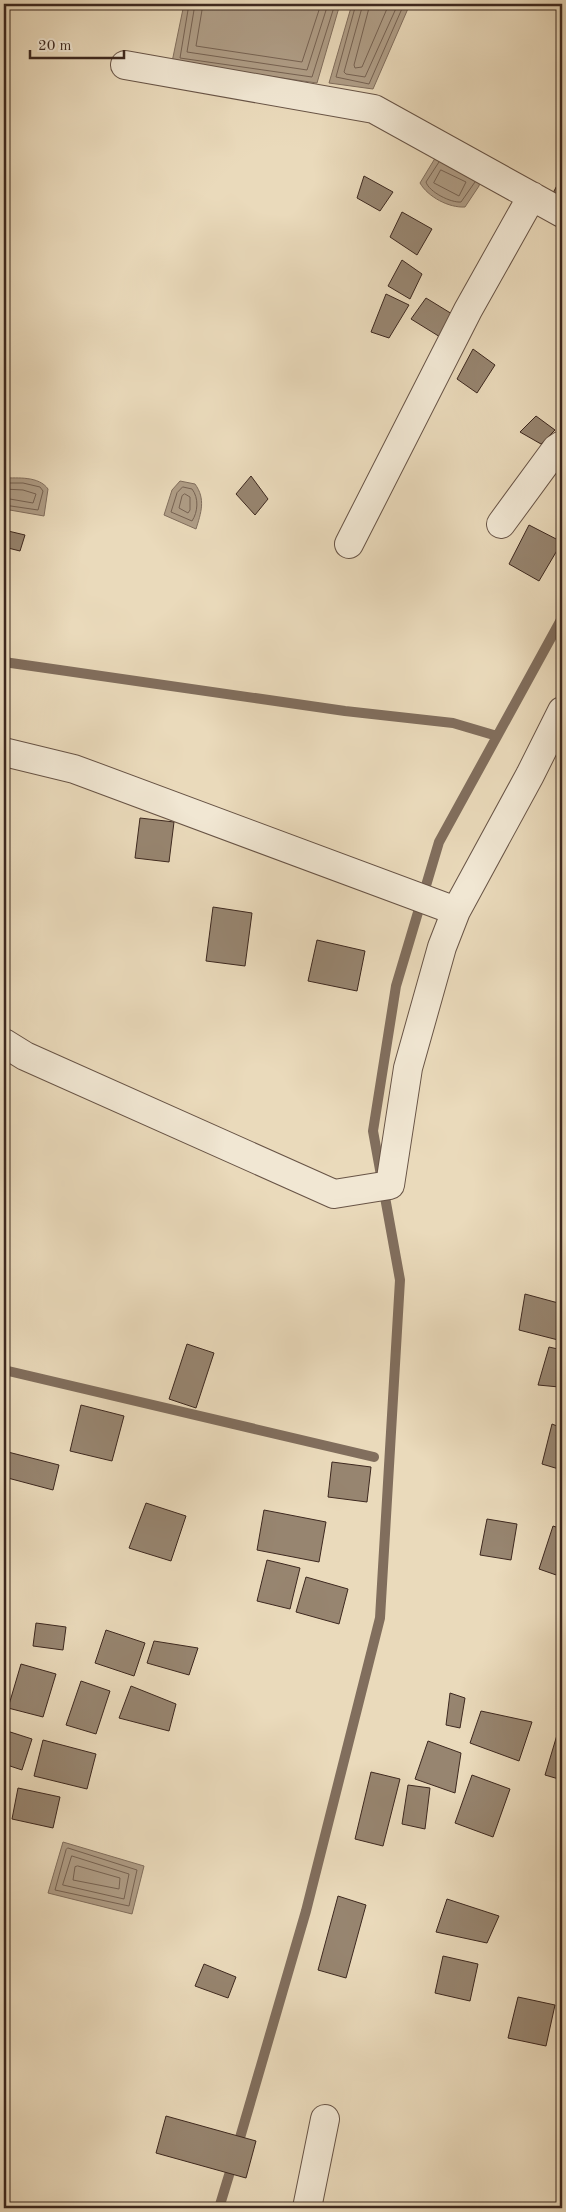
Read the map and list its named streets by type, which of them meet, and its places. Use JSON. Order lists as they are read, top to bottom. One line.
{"scale_bar":"20 m"}
